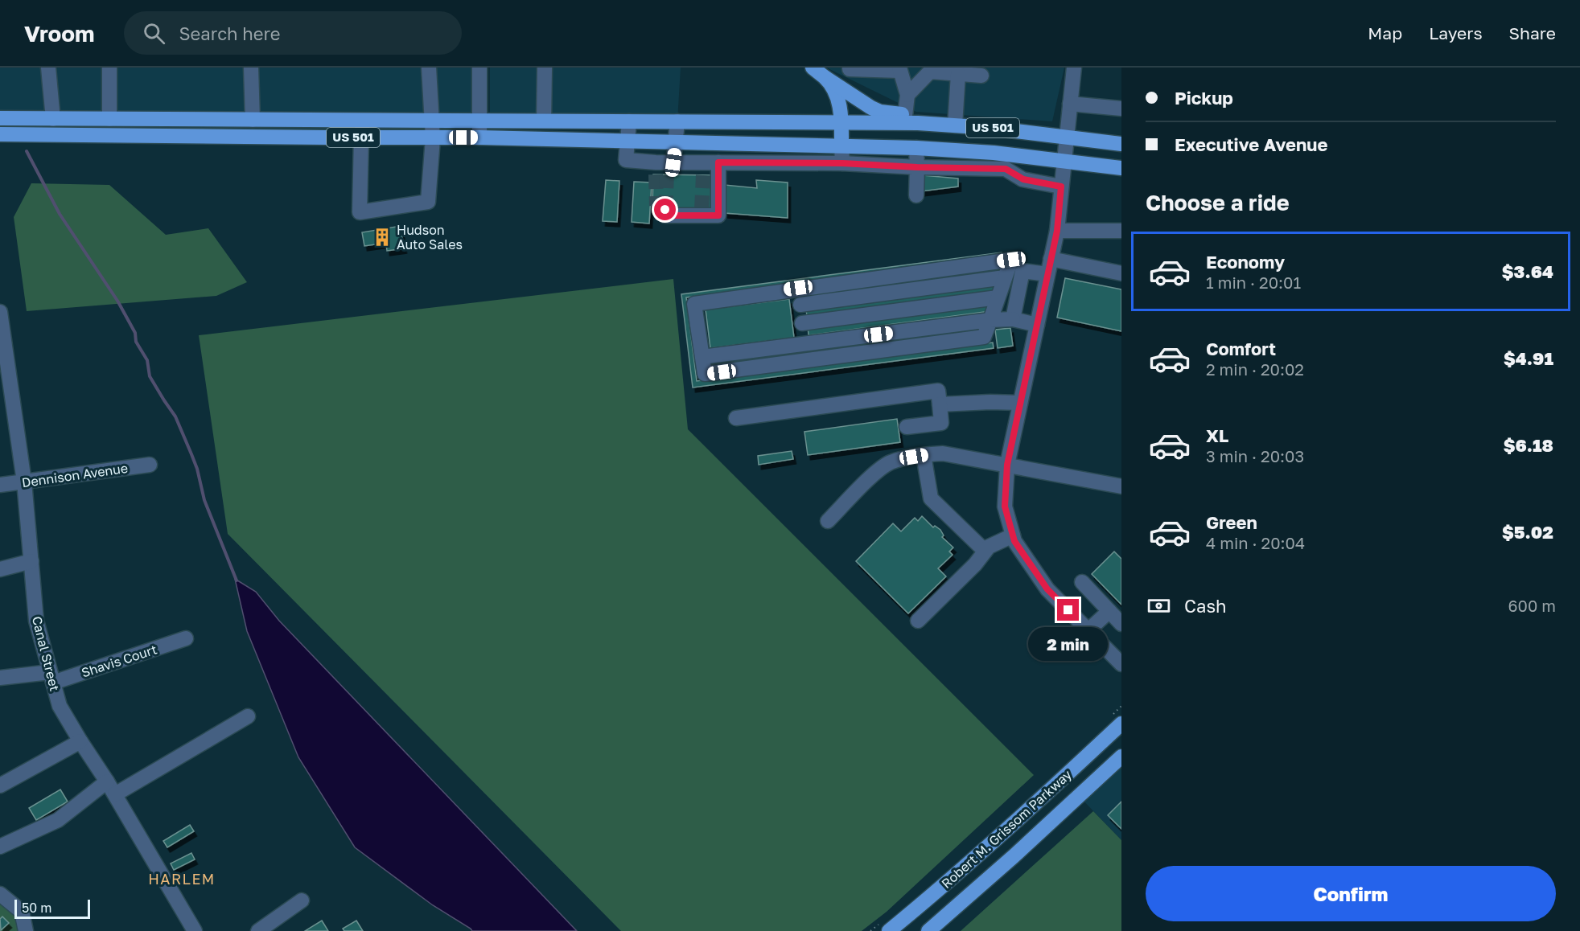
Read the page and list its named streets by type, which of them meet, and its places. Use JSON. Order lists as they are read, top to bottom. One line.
{"streets":{"main road":["US 501","Robert M. Grissom Parkway"],"street":["Dennison Avenue","Canal Street","Shavis Court"]},"crossings":[["Dennison Avenue","Canal Street"],["Canal Street","Shavis Court"]],"districts":["HARLEM"],"places":{"building":["Hudson Auto Sales"]},"scale_bar":"50 m","page":{"header":"Vroom","search":"Search here","nav":["Map","Layers","Share"],"banner":["Pickup","Executive Avenue"],"heading":"Choose a ride","list":[{"name":"Economy","note":"1 min · 20:01","value":"$3.64"},{"name":"Comfort","note":"2 min · 20:02","value":"$4.91"},{"name":"XL","note":"3 min · 20:03","value":"$6.18"},{"name":"Green","note":"4 min · 20:04","value":"$5.02"}],"pay":["Cash","600 m"],"bubble":"2 min","buttons":"Confirm","scale":"50 m"}}
